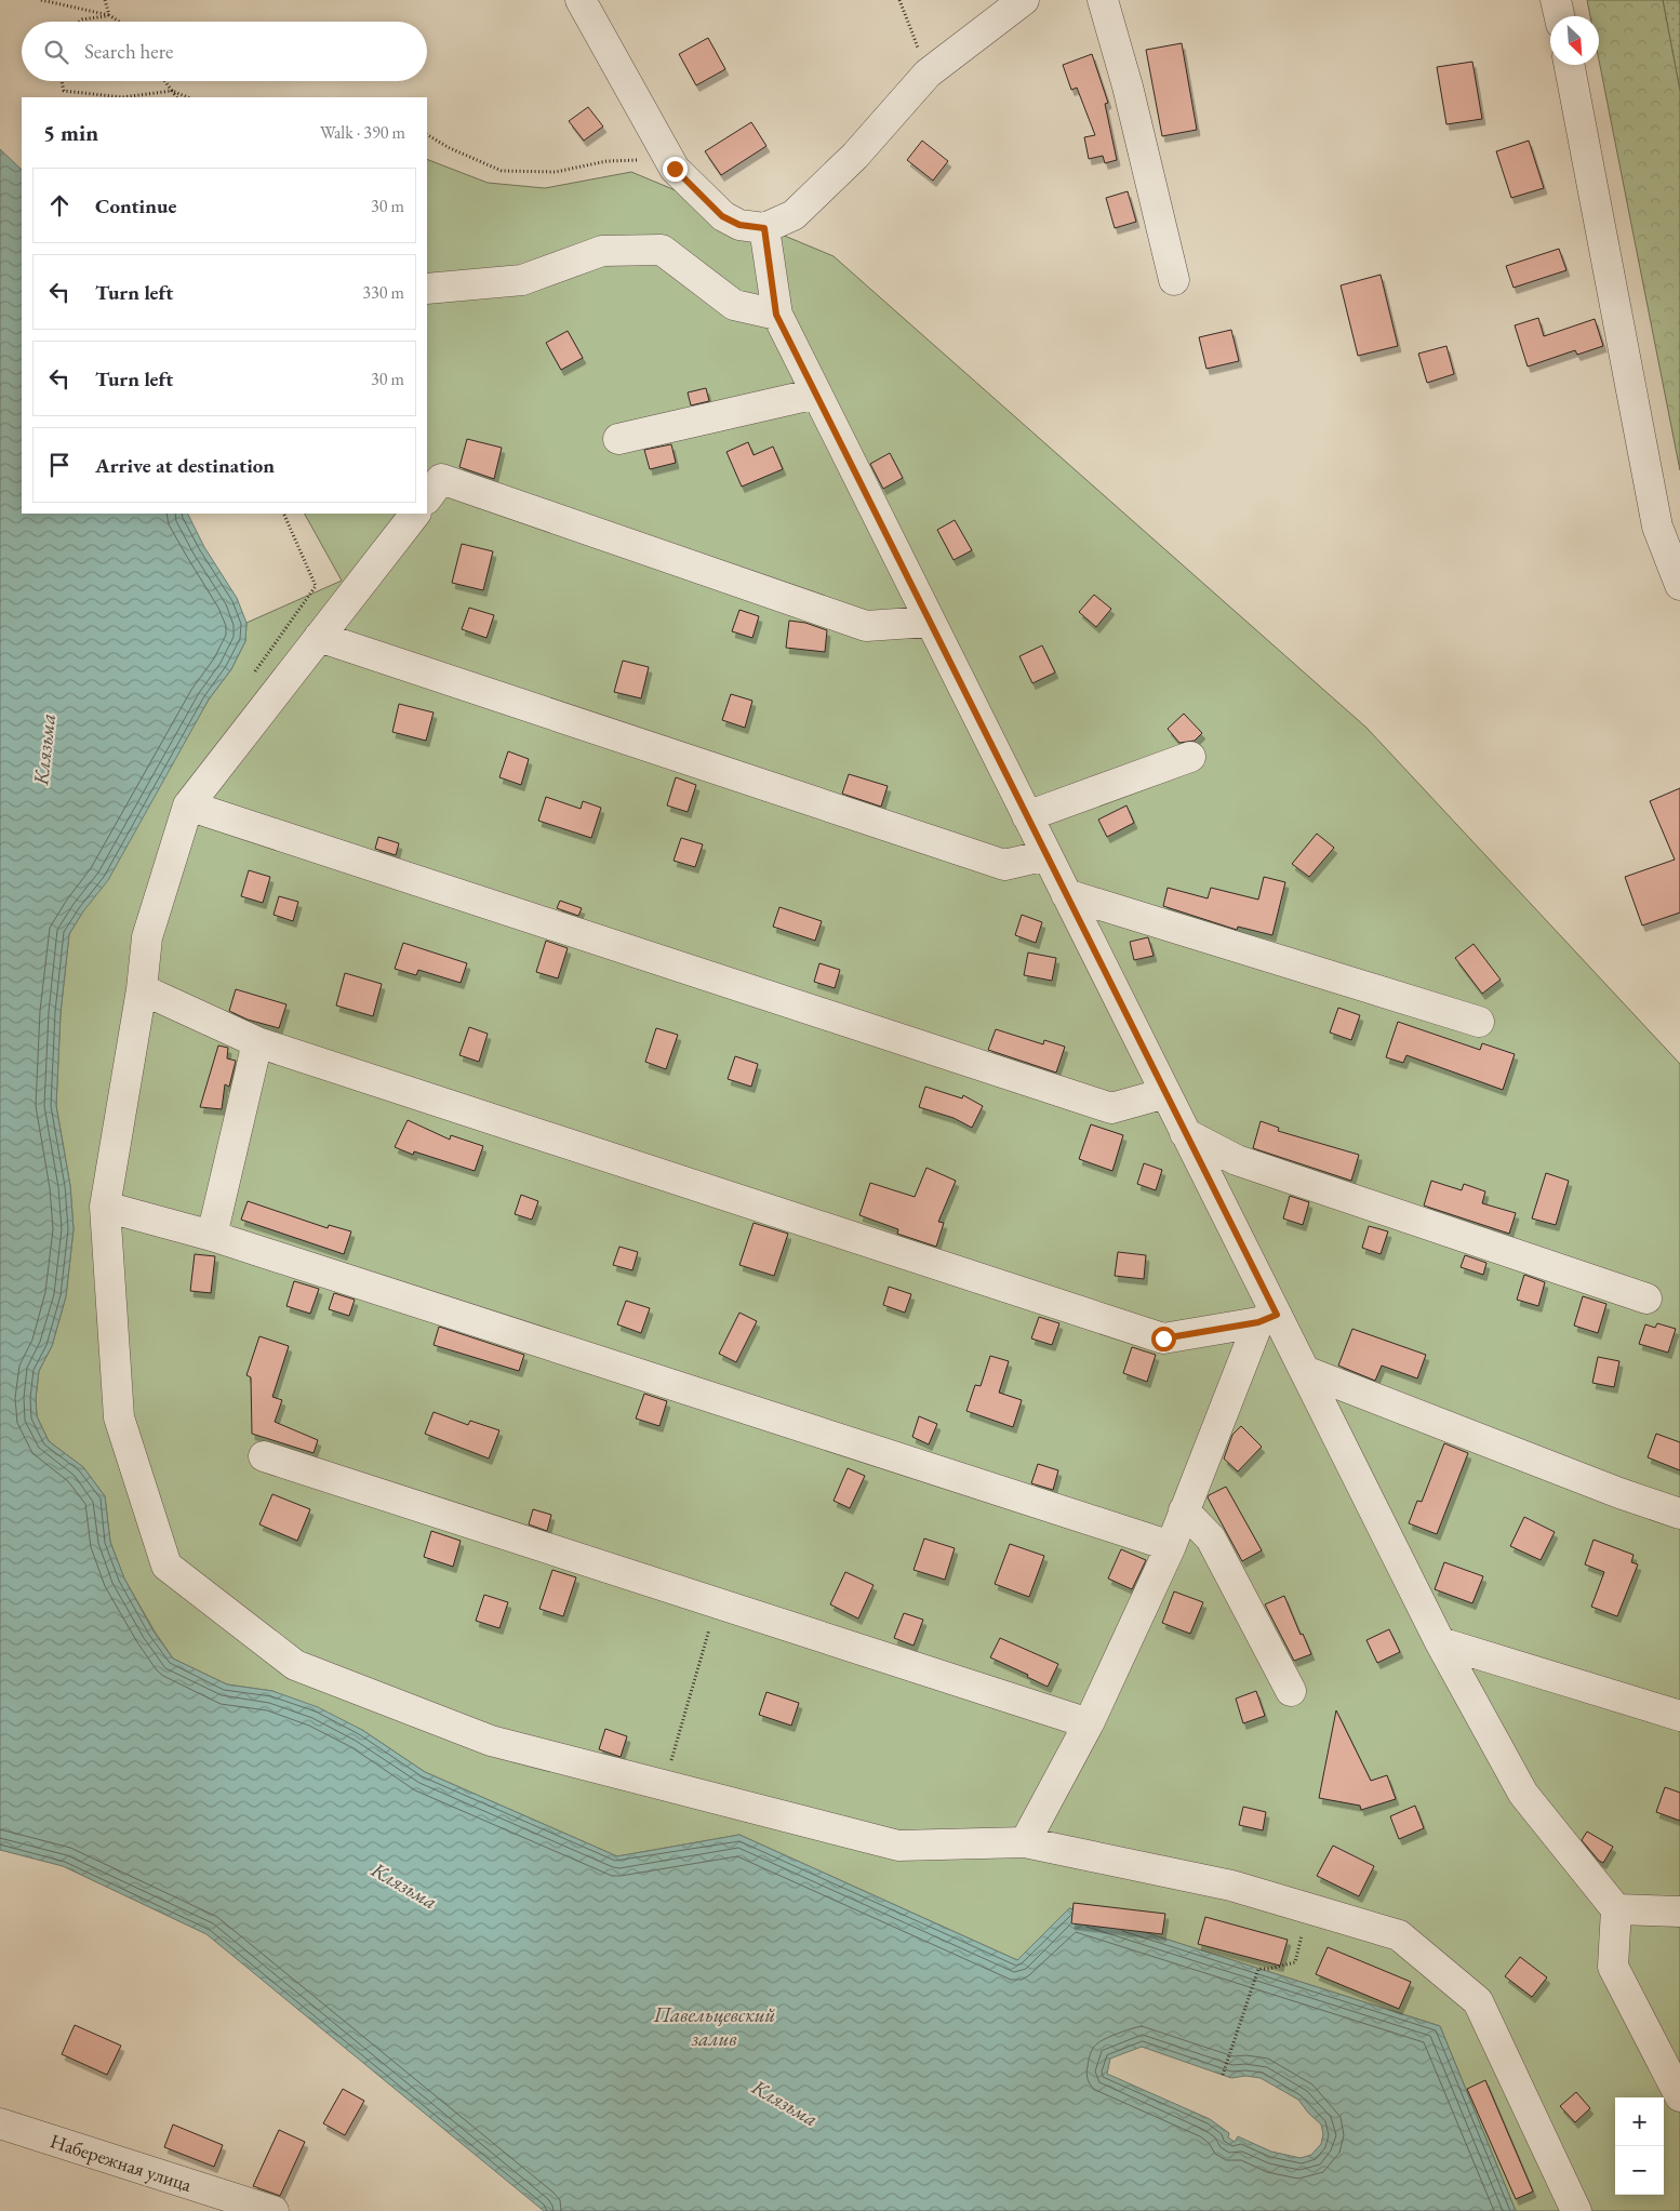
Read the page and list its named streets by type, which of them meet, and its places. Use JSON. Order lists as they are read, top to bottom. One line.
{"streets":{"street":["Набережная улица"]},"water":["Клязьма","Павельцевский залив"],"north":"bottom right","page":{"search":"Search here","heading":["5 min","Walk · 390 m"],"list":[["Continue","30 m"],["Turn left","330 m"],["Turn left","30 m"],"Arrive at destination"],"map_buttons":["+","−"]}}
